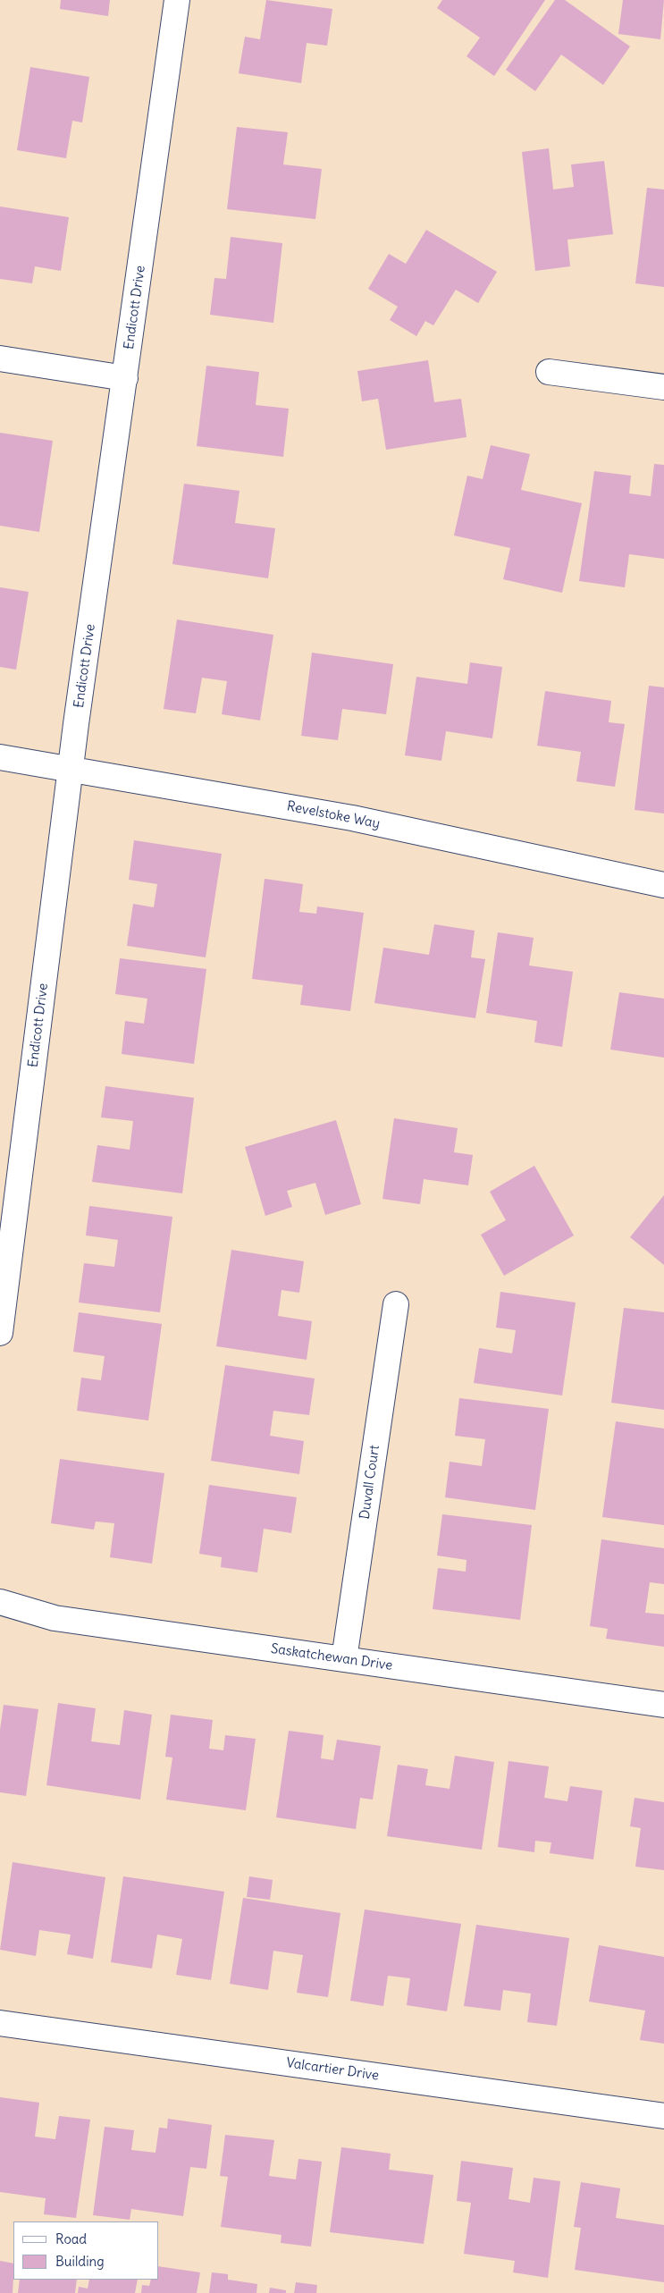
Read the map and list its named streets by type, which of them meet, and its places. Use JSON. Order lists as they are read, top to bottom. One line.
{"streets":{"street":["Endicott Drive","Revelstoke Way","Duvall Court","Saskatchewan Drive","Valcartier Drive"]},"crossings":[["Endicott Drive","Revelstoke Way"],["Duvall Court","Saskatchewan Drive"]],"legend":["Road","Building"]}
